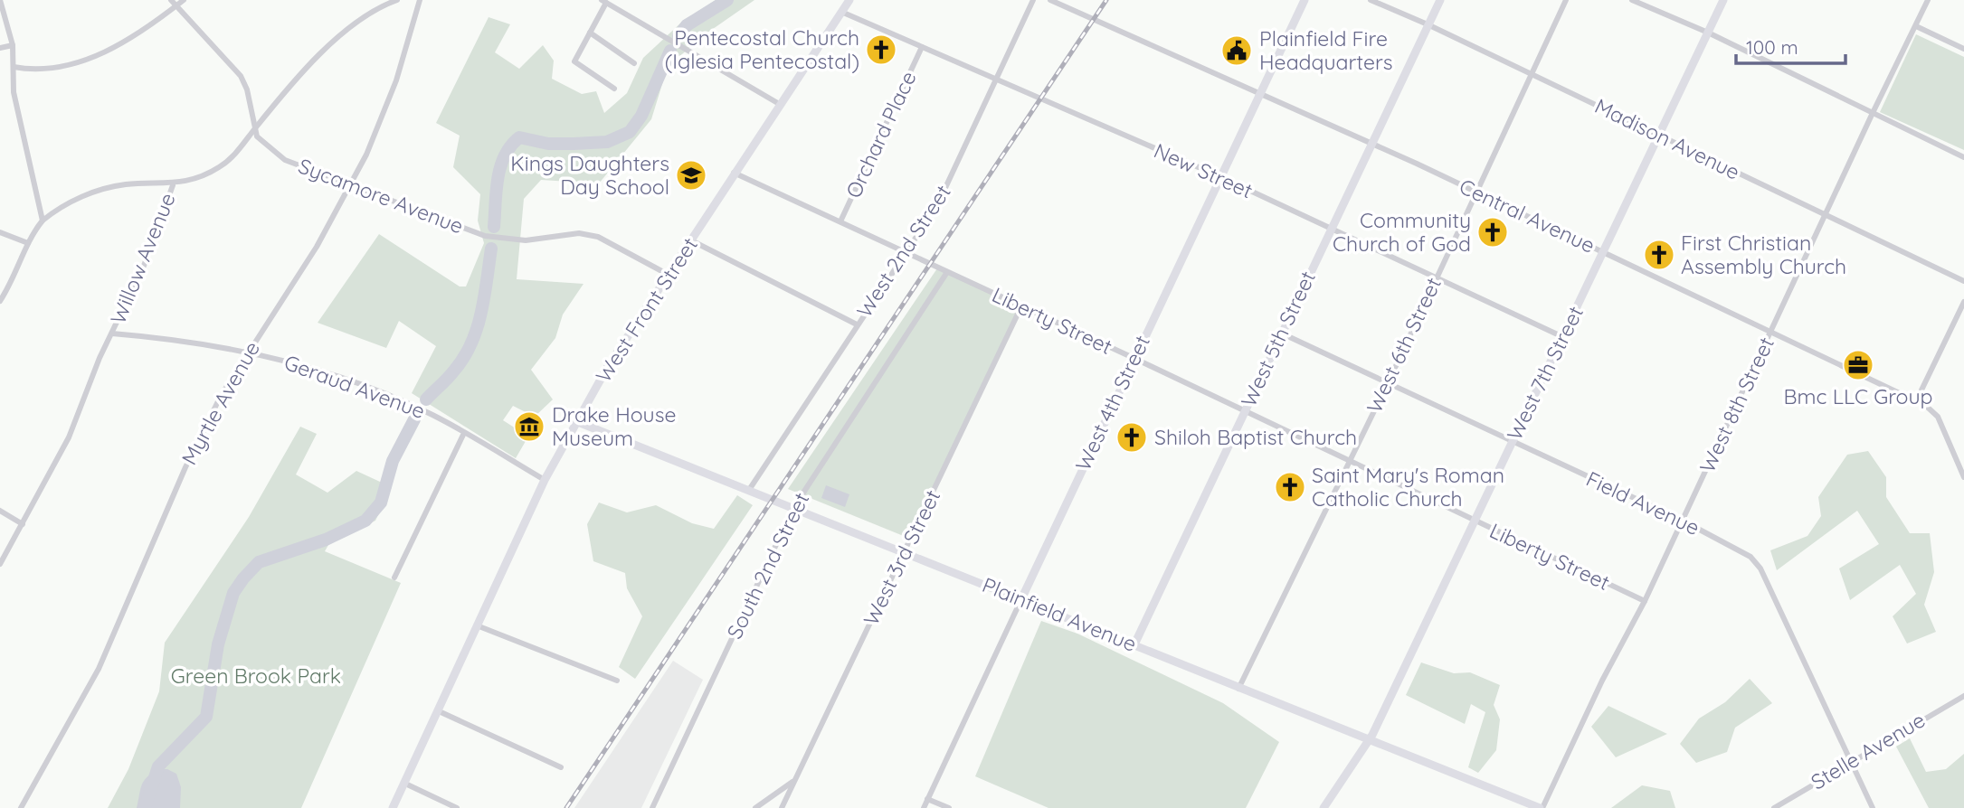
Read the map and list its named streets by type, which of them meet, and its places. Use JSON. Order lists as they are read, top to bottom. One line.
{"streets":{"main road":["West Front Street","West 5th Street","West 7th Street","West 4th Street","Plainfield Avenue"],"street":["Orchard Place","Madison Avenue","New Street","Sycamore Avenue","Central Avenue","West 2nd Street","Willow Avenue","Liberty Street","West 6th Street","Geraud Avenue","Myrtle Avenue","West 8th Street","Field Avenue","West 3rd Street","South 2nd Street","Stelle Avenue"]},"crossings":[["Orchard Place","New Street"],["Orchard Place","Liberty Street"],["Madison Avenue","West 5th Street"],["Madison Avenue","West 6th Street"],["Madison Avenue","West 7th Street"],["Madison Avenue","West 8th Street"],["New Street","West 2nd Street"],["New Street","West Front Street"],["New Street","West 5th Street"],["New Street","West 6th Street"],["New Street","West 7th Street"],["New Street","West 4th Street"],["Sycamore Avenue","Willow Avenue"],["Sycamore Avenue","West Front Street"],["Sycamore Avenue","Myrtle Avenue"],["Central Avenue","West 5th Street"],["Central Avenue","West 6th Street"],["Central Avenue","West 7th Street"],["Central Avenue","West 4th Street"],["Central Avenue","West 8th Street"],["West 2nd Street","Liberty Street"],["West 2nd Street","Plainfield Avenue"],["Willow Avenue","Geraud Avenue"],["West Front Street","Liberty Street"],["West Front Street","Geraud Avenue"],["West Front Street","Plainfield Avenue"],["Liberty Street","West 5th Street"],["Liberty Street","West 6th Street"],["Liberty Street","West 7th Street"],["Liberty Street","West 4th Street"],["Liberty Street","West 8th Street"],["Liberty Street","West 3rd Street"],["Liberty Street","South 2nd Street"],["West 5th Street","Field Avenue"],["West 5th Street","Plainfield Avenue"],["West 6th Street","Field Avenue"],["West 6th Street","Plainfield Avenue"],["West 7th Street","Field Avenue"],["West 7th Street","Plainfield Avenue"],["Geraud Avenue","Myrtle Avenue"],["West 4th Street","Plainfield Avenue"],["West 8th Street","Field Avenue"],["West 8th Street","Plainfield Avenue"],["Field Avenue","Stelle Avenue"],["West 3rd Street","Plainfield Avenue"],["South 2nd Street","Plainfield Avenue"]],"parks":["Green Brook Park"],"places":{"church":["Pentecostal Church (Iglesia Pentecostal)","Community Church of God","First Christian Assembly Church","Shiloh Baptist Church","Saint Mary's Roman Catholic Church"],"public building":["Plainfield Fire Headquarters"],"school or university":["Kings Daughters Day School"],"office":["Bmc LLC Group"],"museum":["Drake House Museum"]},"scale_bar":"100 m"}
